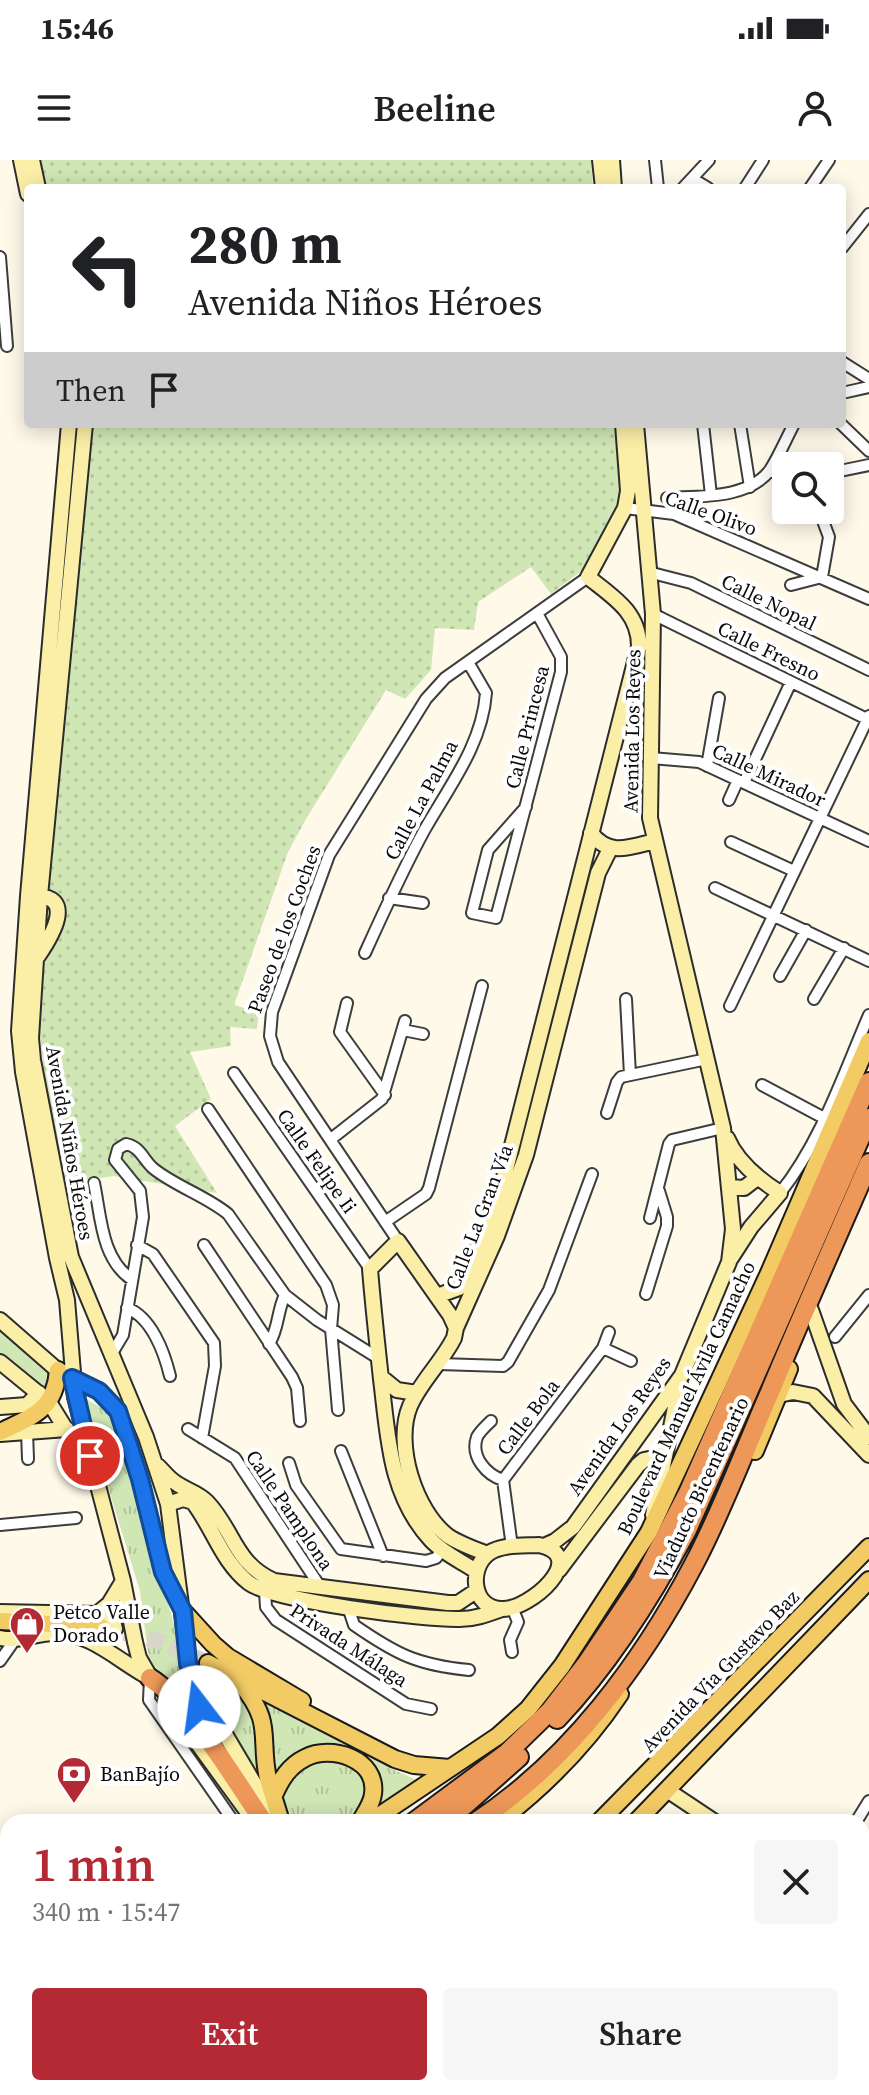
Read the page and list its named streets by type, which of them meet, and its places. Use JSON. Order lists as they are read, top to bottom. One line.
{"streets":{"highway":["Boulevard Manuel Ávila Camacho","Viaducto Bicentenario"],"main road":["Avenida Via Gustavo Baz"],"street":["Calle Olivo","Calle Nopal","Calle Fresno","Calle Princesa","Avenida Los Reyes","Calle Mirador","Calle La Palma","Paseo de los Coches","Avenida Niños Héroes","Calle Felipe Ii","Calle La Gran Vía","Calle Bola","Calle Pamplona","Privada Málaga"]},"crossings":[["Calle Olivo","Avenida Los Reyes"],["Calle Olivo","Paseo de los Coches"],["Calle Nopal","Avenida Los Reyes"],["Calle Fresno","Avenida Los Reyes"],["Calle Princesa","Paseo de los Coches"],["Avenida Los Reyes","Calle Mirador"],["Avenida Los Reyes","Calle La Gran Vía"],["Avenida Los Reyes","Boulevard Manuel Ávila Camacho"],["Avenida Los Reyes","Calle Bola"],["Calle La Palma","Paseo de los Coches"],["Paseo de los Coches","Calle La Gran Vía"],["Calle La Gran Vía","Calle Bola"]],"places":{"shop":["Petco Valle Dorado"],"bank":["BanBajío"]},"page":{"status":"15:46","header":"Beeline","turn":["280 m","Avenida Niños Héroes"],"then":"Then","heading":["1 min","340 m · 15:47"],"buttons":["Exit","Share"]}}
